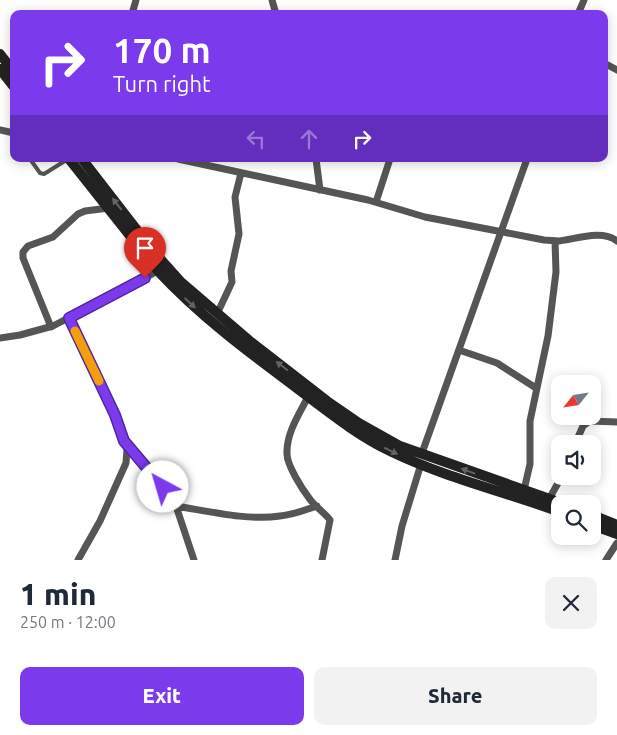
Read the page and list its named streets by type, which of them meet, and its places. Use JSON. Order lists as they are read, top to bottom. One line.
{"north":"bottom left","page":{"turn":["170 m","Turn right"],"heading":["1 min","250 m · 12:00"],"buttons":["Exit","Share"]}}
